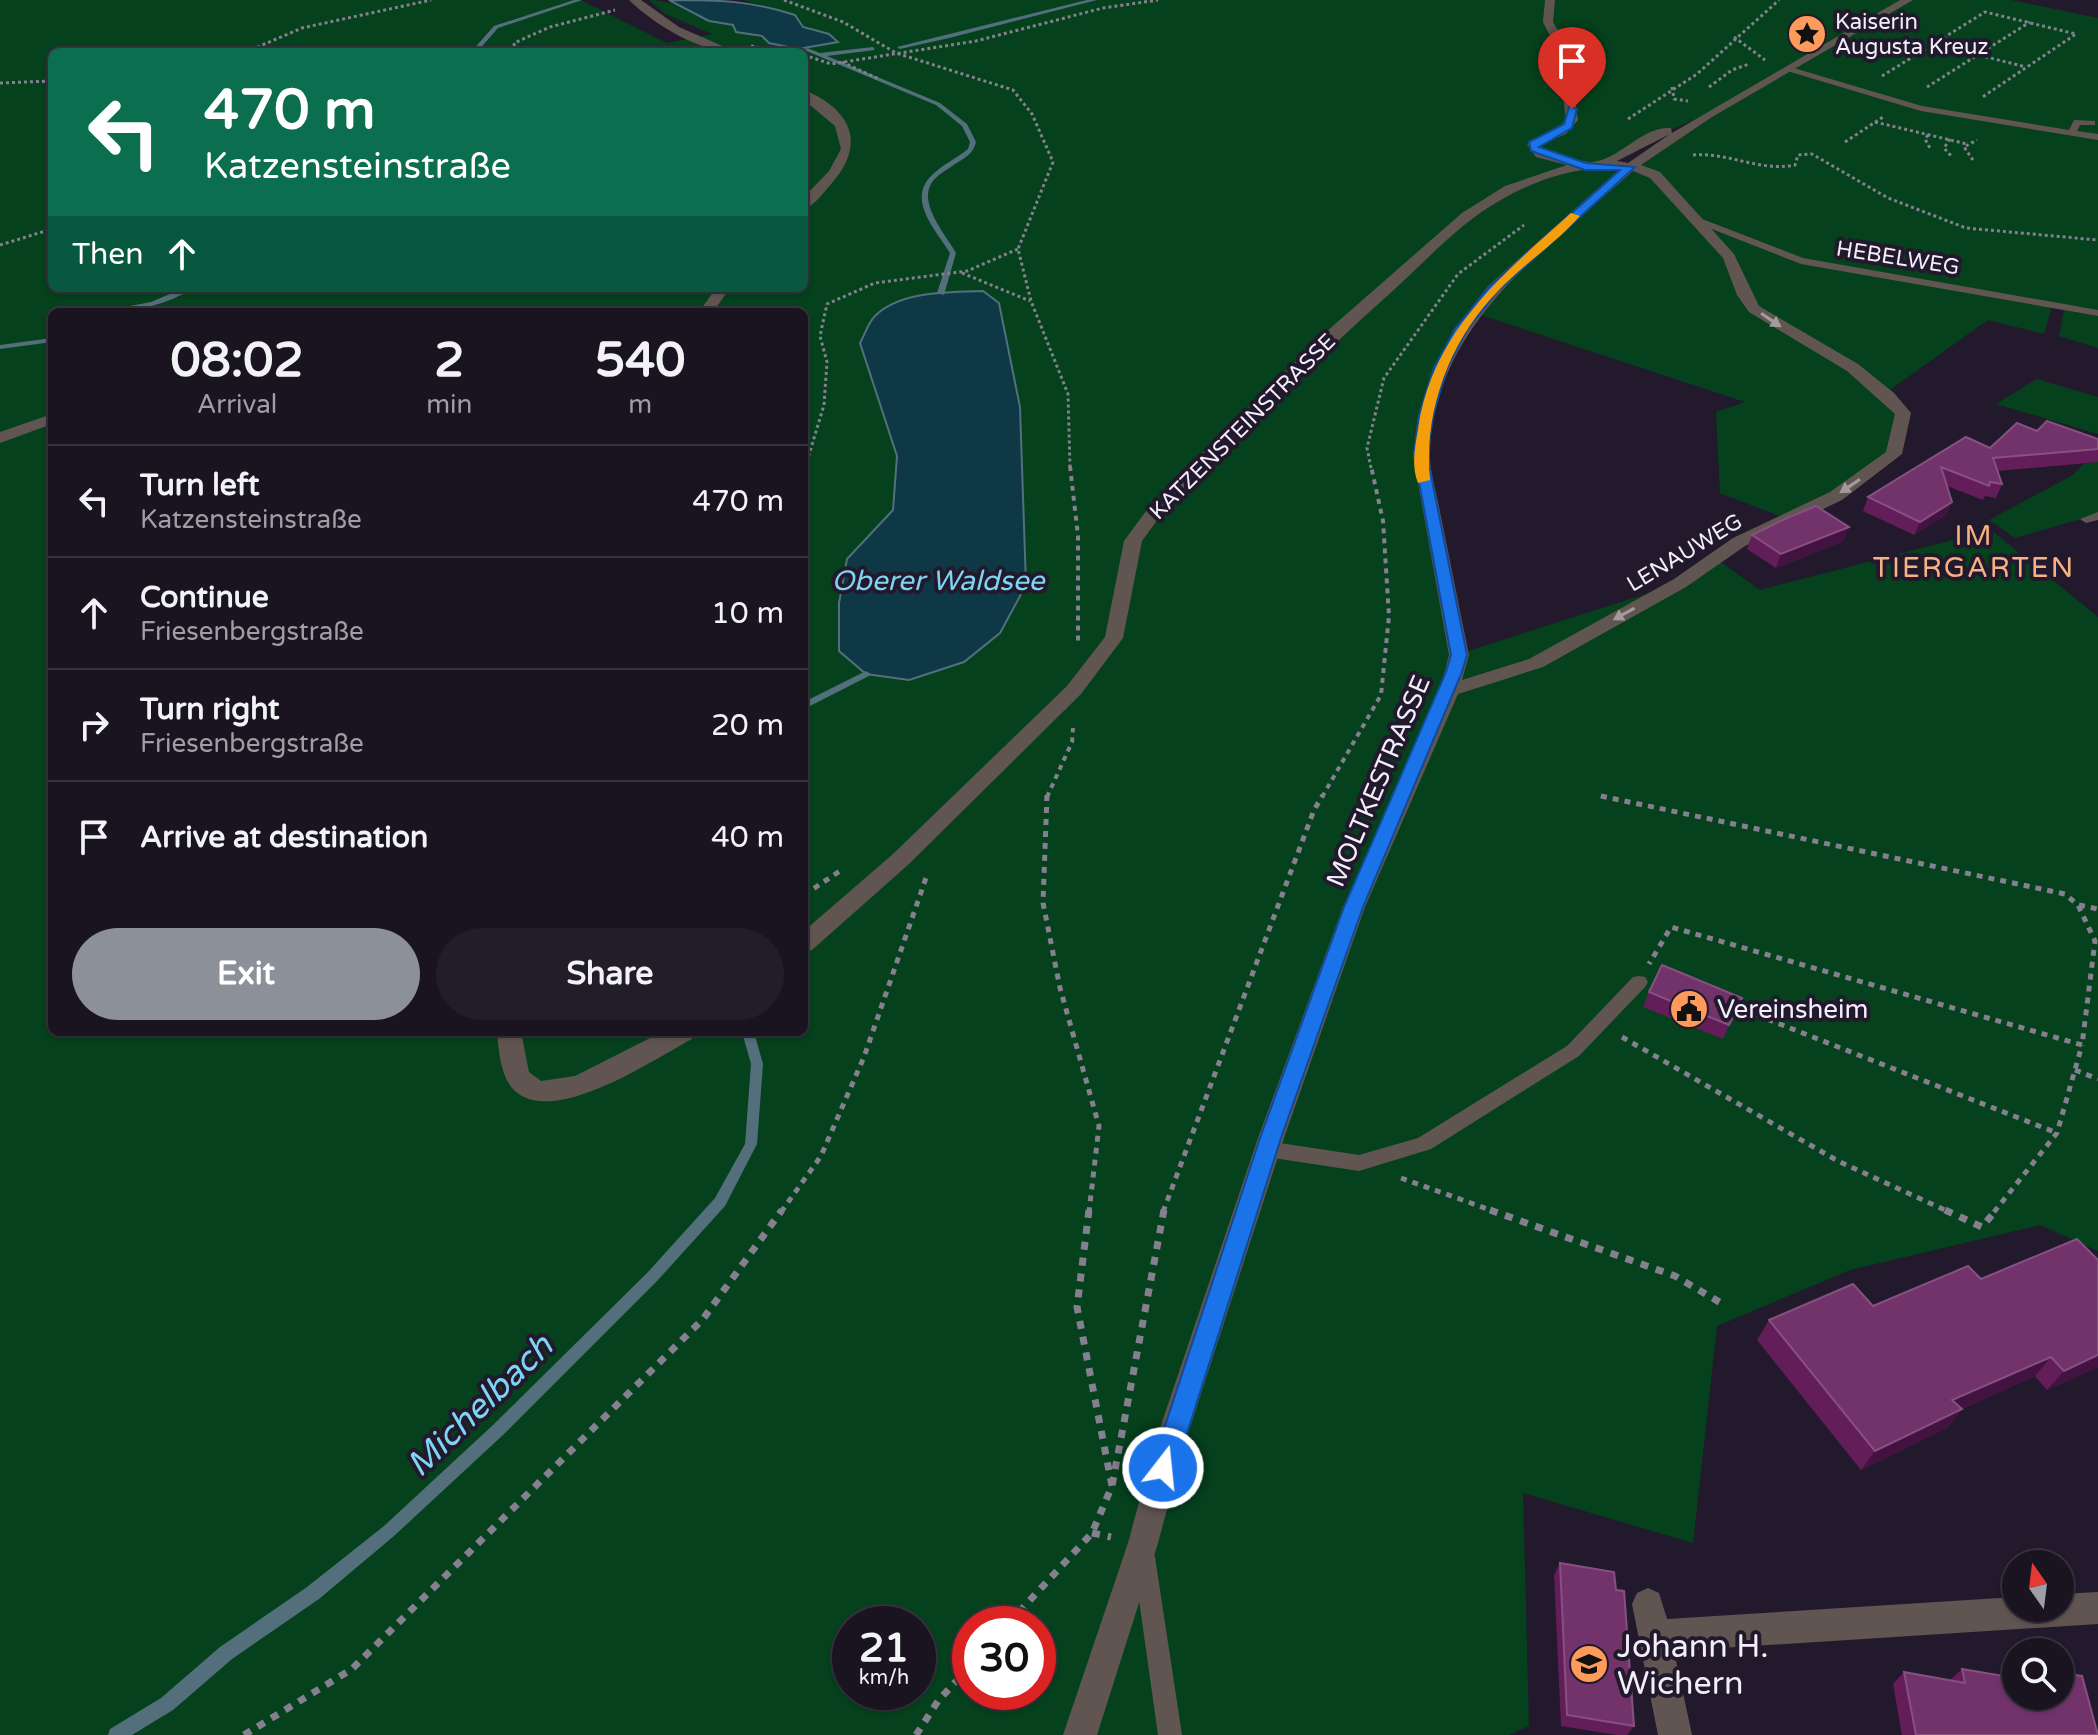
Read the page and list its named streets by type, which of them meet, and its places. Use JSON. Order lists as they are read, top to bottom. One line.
{"streets":{"street":["HEBELWEG","KATZENSTEINSTRASSE","LENAUWEG","MOLTKESTRASSE"]},"crossings":[["HEBELWEG","KATZENSTEINSTRASSE"],["HEBELWEG","LENAUWEG"],["HEBELWEG","MOLTKESTRASSE"],["KATZENSTEINSTRASSE","MOLTKESTRASSE"],["LENAUWEG","MOLTKESTRASSE"]],"districts":["IM TIERGARTEN"],"water":["Oberer Waldsee","Michelbach"],"places":{"place":["Kaiserin Augusta Kreuz"],"public building":["Vereinsheim"],"school or university":["Johann H. Wichern"]},"north":"top","page":{"turn":["470 m","Katzensteinstraße"],"then":"Then","eta":["08:02","Arrival","2","min","540","m"],"list":[{"name":"Turn left","note":"Katzensteinstraße","value":"470 m"},{"name":"Continue","note":"Friesenbergstraße","value":"10 m"},{"name":"Turn right","note":"Friesenbergstraße","value":"20 m"},{"name":"Arrive at destination","value":"40 m"}],"buttons":["Exit","Share"],"speed":"21 km/h","limit":"30"}}
